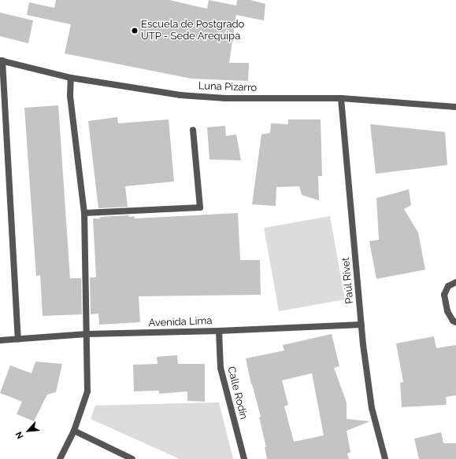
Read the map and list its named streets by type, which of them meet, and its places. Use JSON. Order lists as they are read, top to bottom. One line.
{"streets":{"street":["Luna Pizarro","Paúl Rivet","Avenida Lima","Calle Rodín"]},"crossings":[["Luna Pizarro","Paúl Rivet"],["Paúl Rivet","Avenida Lima"],["Avenida Lima","Calle Rodín"]],"places":["Escuela de Postgrado UTP - Sede Arequipa"],"north":"bottom left"}
